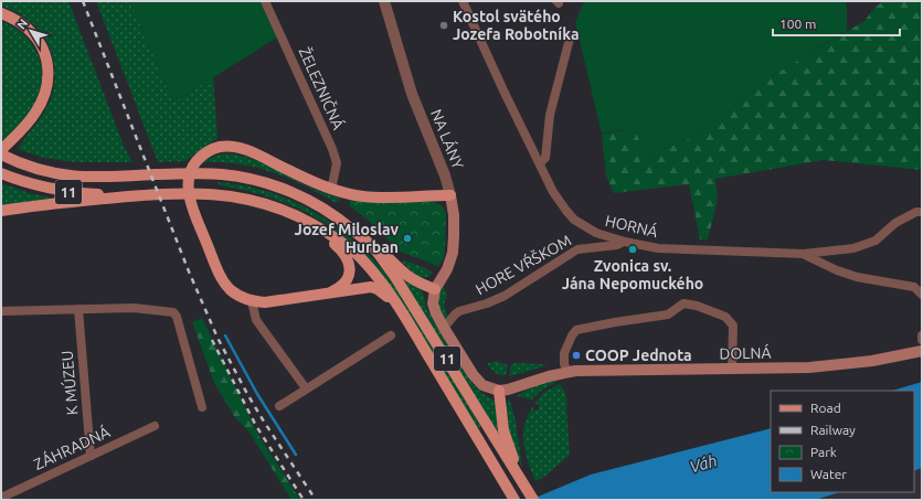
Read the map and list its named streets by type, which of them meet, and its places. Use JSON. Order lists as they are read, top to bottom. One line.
{"streets":{"main road":["NA LÁNY","11","DOLNÁ"],"street":["ŽELEZNIČNÁ","HORNÁ","HORE VŔŠKOM","K MÚZEU","ZÁHRADNÁ"]},"crossings":[["HORNÁ","HORE VŔŠKOM"],["K MÚZEU","ZÁHRADNÁ"]],"water":["Váh"],"places":["Kostol svätého Jozefa Robotníka","Jozef Miloslav Hurban","Zvonica sv. Jána Nepomuckého","COOP Jednota"],"legend":["Road","Railway","Park","Water"],"scale_bar":"100 m","north":"top left"}
